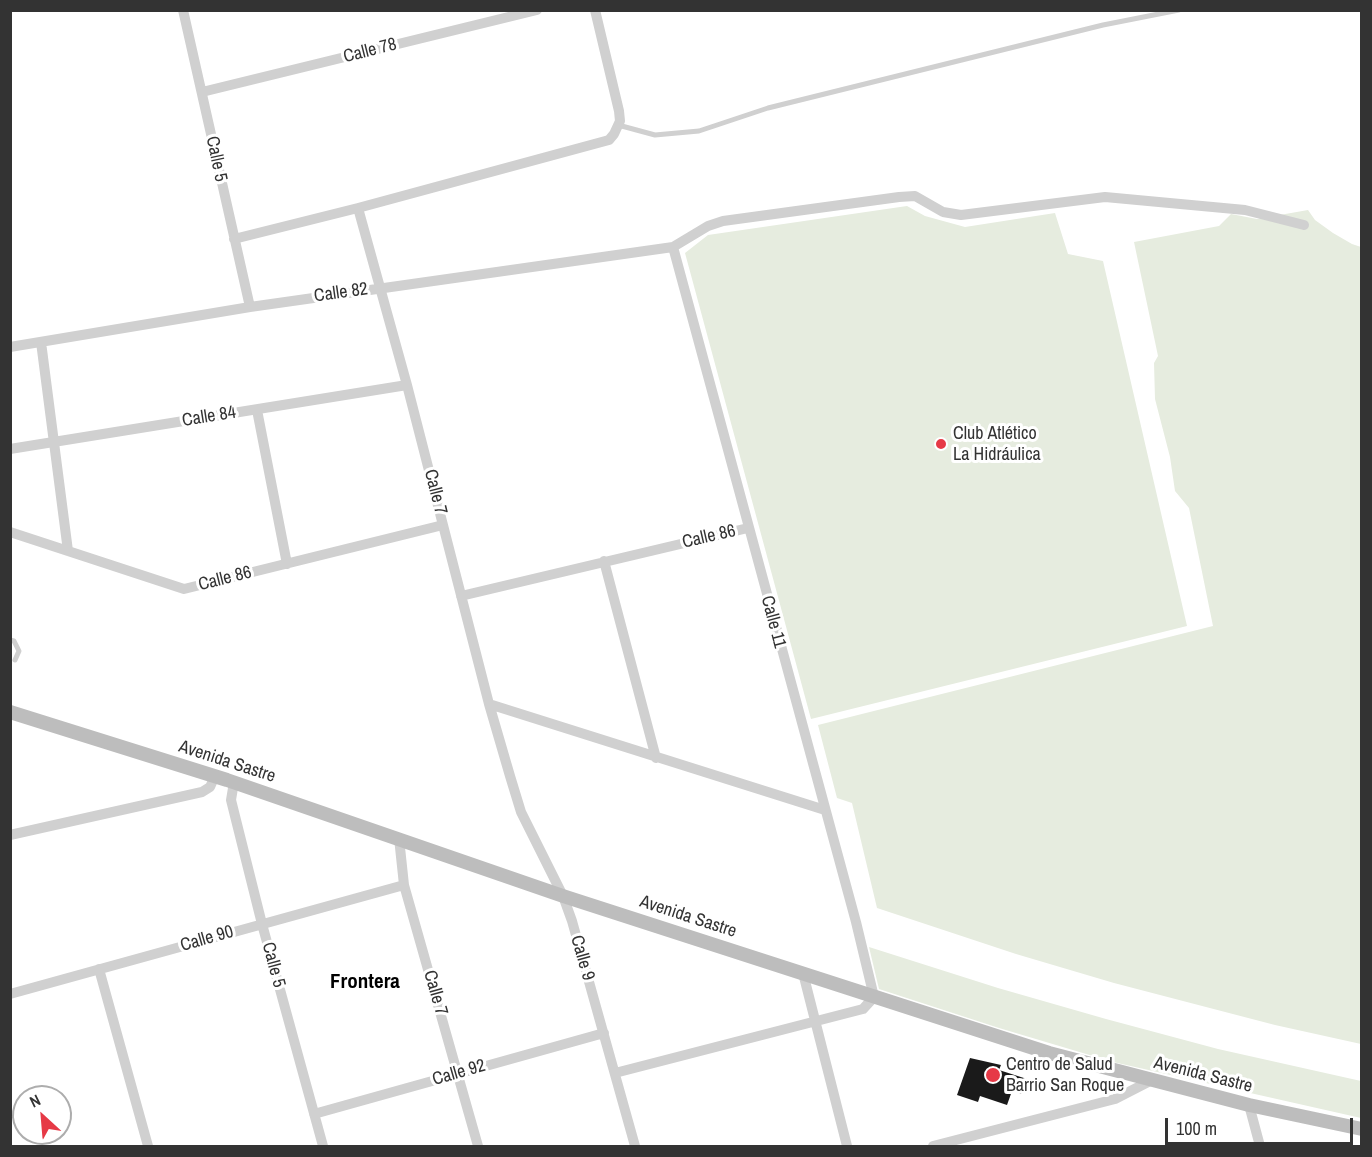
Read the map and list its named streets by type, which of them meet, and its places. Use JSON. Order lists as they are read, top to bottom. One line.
{"streets":{"street":["Calle 78","Calle 5","Calle 82","Calle 84","Calle 7","Calle 86","Calle 11","Avenida Sastre","Calle 90","Calle 9","Calle 92"]},"crossings":[["Calle 78","Calle 5"],["Calle 5","Calle 82"],["Calle 5","Avenida Sastre"],["Calle 5","Calle 90"],["Calle 5","Calle 92"],["Calle 82","Calle 7"],["Calle 82","Calle 11"],["Calle 84","Calle 7"],["Calle 7","Calle 86"],["Calle 7","Avenida Sastre"],["Calle 7","Calle 90"],["Calle 7","Calle 9"],["Calle 7","Calle 92"],["Calle 86","Calle 11"],["Calle 11","Avenida Sastre"],["Avenida Sastre","Calle 9"],["Calle 9","Calle 92"]],"districts":["Frontera"],"places":["Club Atlético La Hidráulica","Centro de Salud Barrio San Roque"],"scale_bar":"100 m","north":"top left"}
